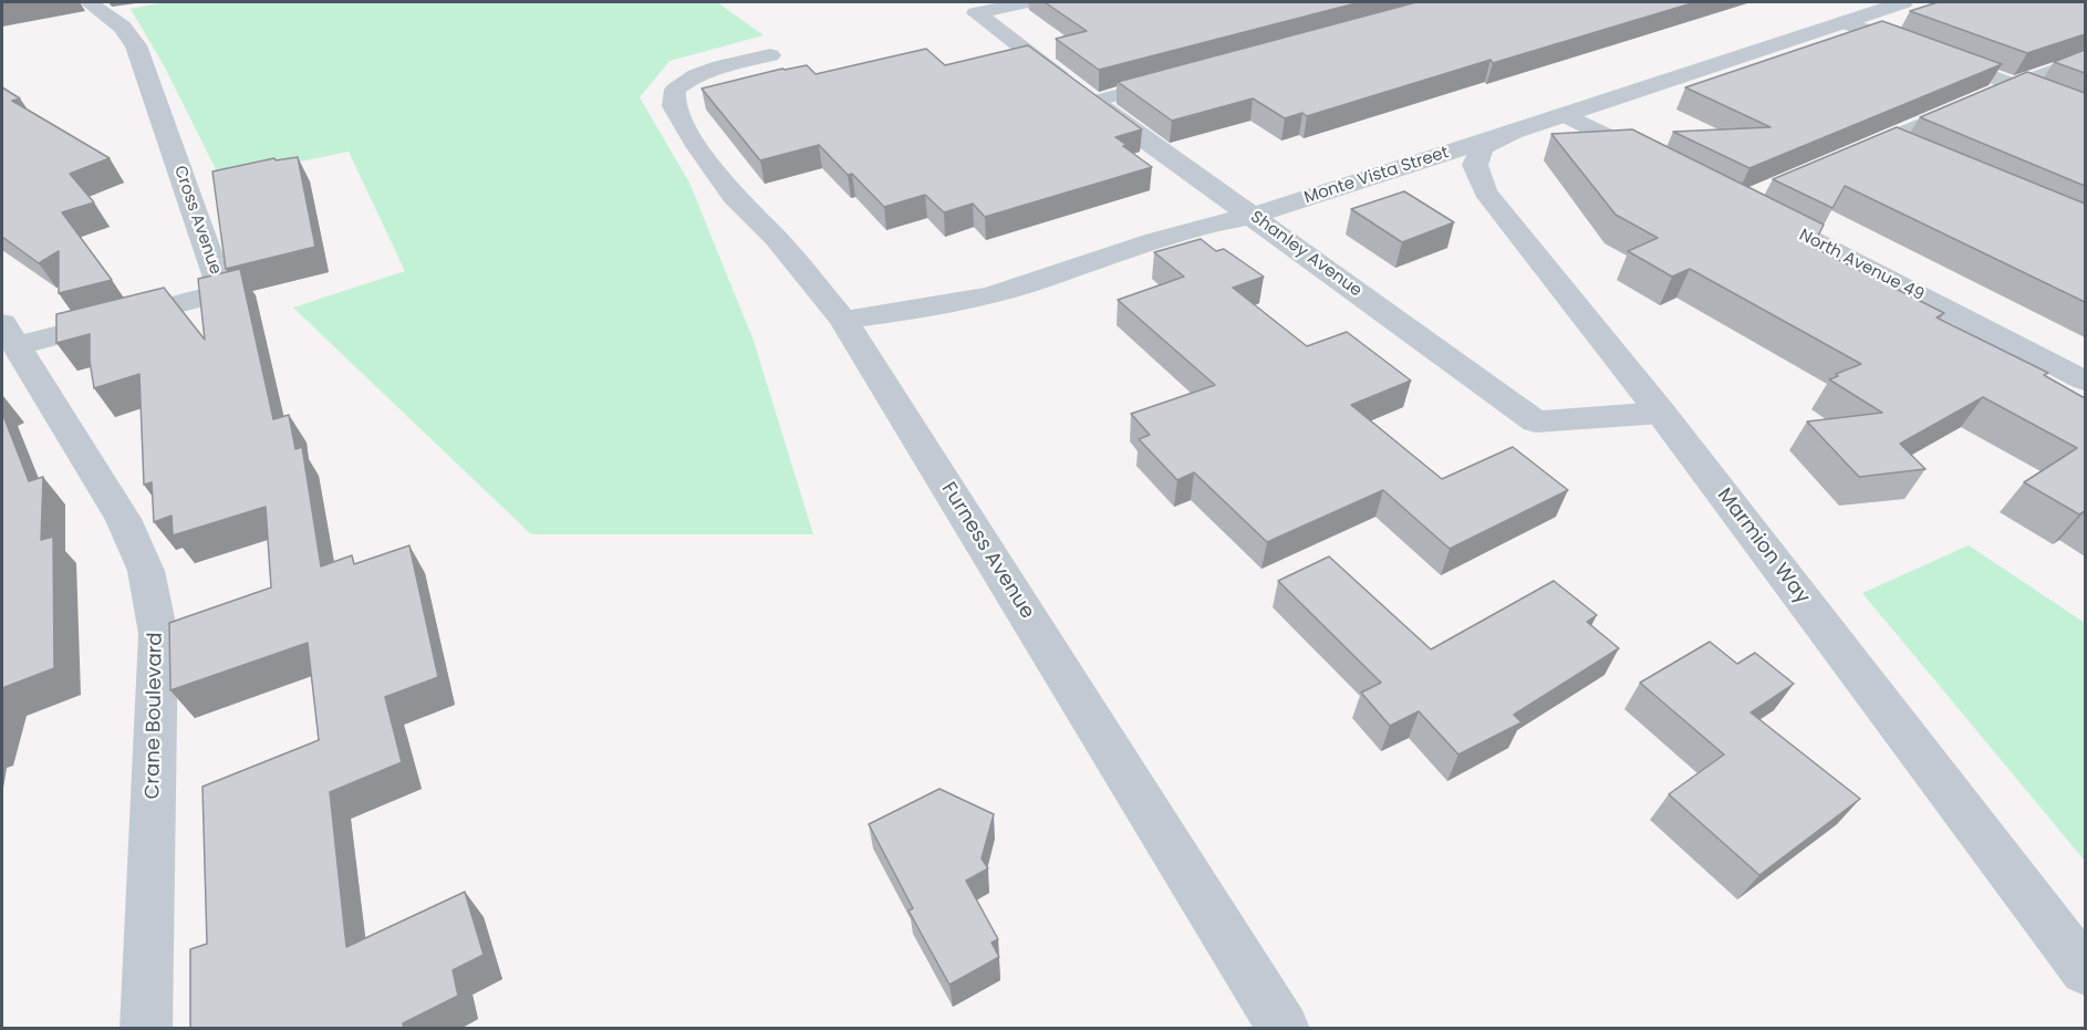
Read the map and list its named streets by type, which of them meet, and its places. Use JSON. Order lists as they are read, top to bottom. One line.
{"streets":{"street":["Monte Vista Street","Cross Avenue","Shanley Avenue","North Avenue 49","Marmion Way","Furness Avenue","Crane Boulevard"]},"crossings":[["Monte Vista Street","Shanley Avenue"],["Monte Vista Street","Marmion Way"],["Monte Vista Street","Furness Avenue"],["Cross Avenue","Crane Boulevard"],["Shanley Avenue","Marmion Way"]]}
